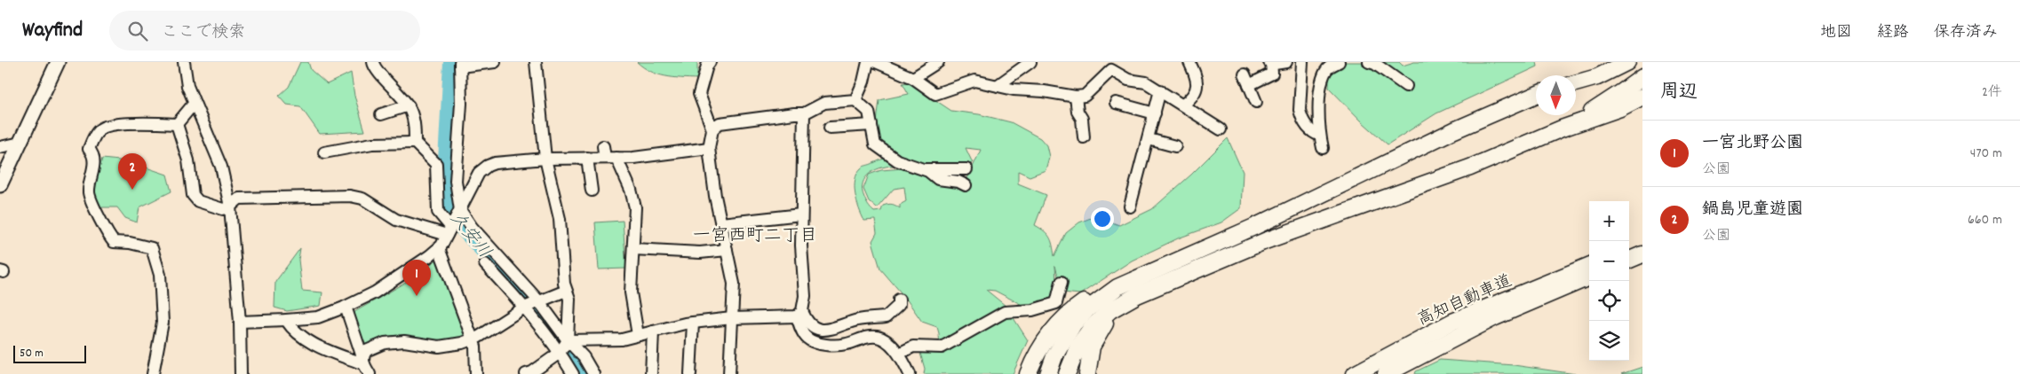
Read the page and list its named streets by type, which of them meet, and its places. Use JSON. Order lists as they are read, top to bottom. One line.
{"streets":{"highway":["高知自動車道"]},"districts":["一宮西町二丁目"],"water":["久安川"],"scale_bar":"50 m","north":"bottom","page":{"header":"Wayfind","search":"ここで検索","nav":["地図","経路","保存済み"],"heading":["周辺","2件"],"list":[{"mark":"1","name":"一宮北野公園","note":"公園","value":"470 m"},{"mark":"2","name":"鍋島児童遊園","note":"公園","value":"660 m"}],"pins":["2","1"],"map_buttons":["+","−"],"scale":"50 m"}}
